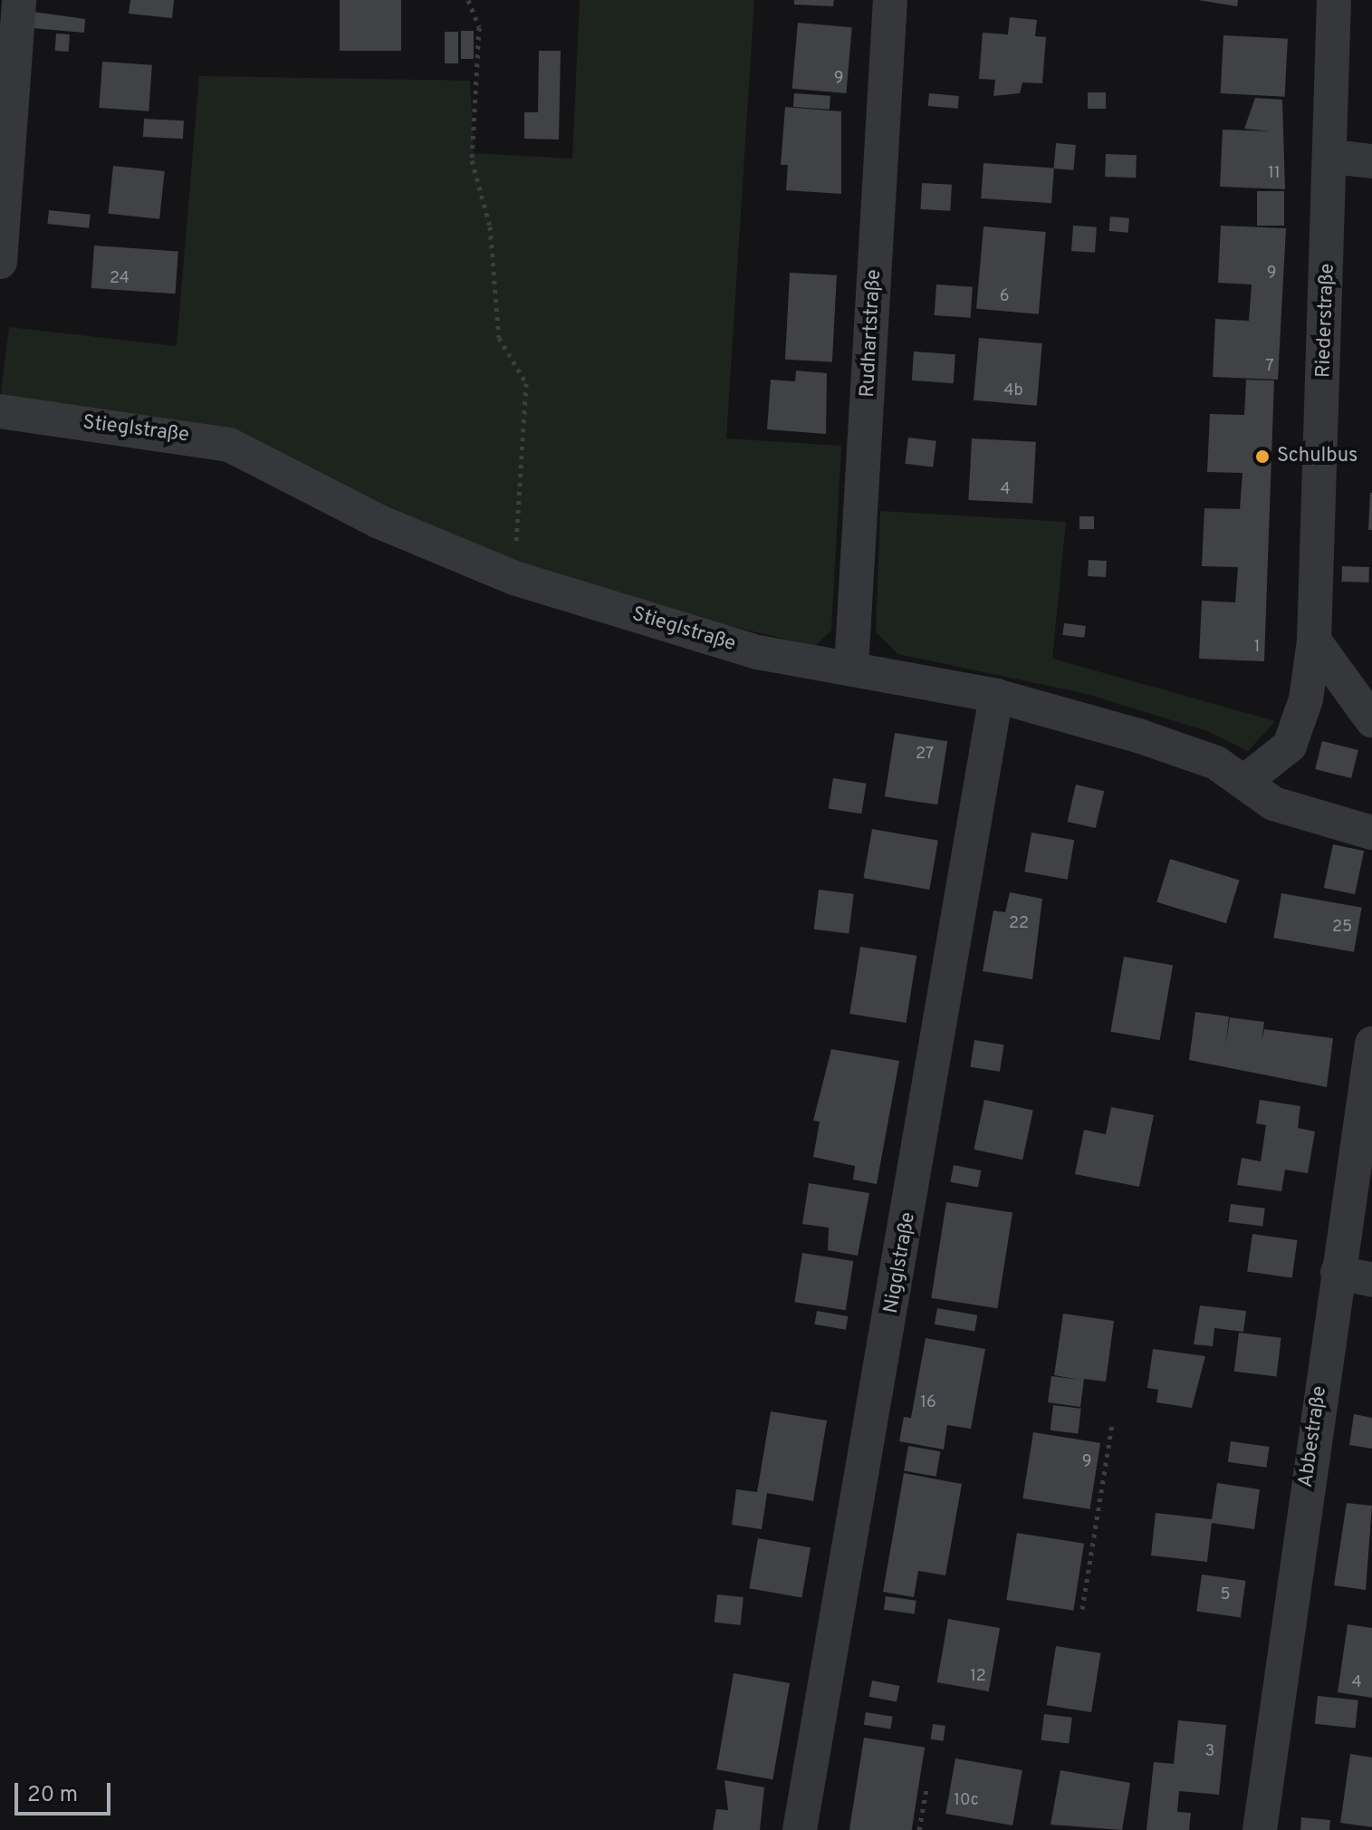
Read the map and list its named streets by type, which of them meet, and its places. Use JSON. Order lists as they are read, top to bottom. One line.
{"streets":{"street":["Riederstraße","Rudhartstraße","Stieglstraße","Nigglstraße","Abbestraße"]},"crossings":[["Riederstraße","Stieglstraße"],["Rudhartstraße","Stieglstraße"],["Stieglstraße","Nigglstraße"]],"places":["Schulbus"],"house_numbers":["9","11","9","24","6","7","4b","4","1","27","22","25","16","9","5","12","4","3","10c"],"scale_bar":"20 m"}
